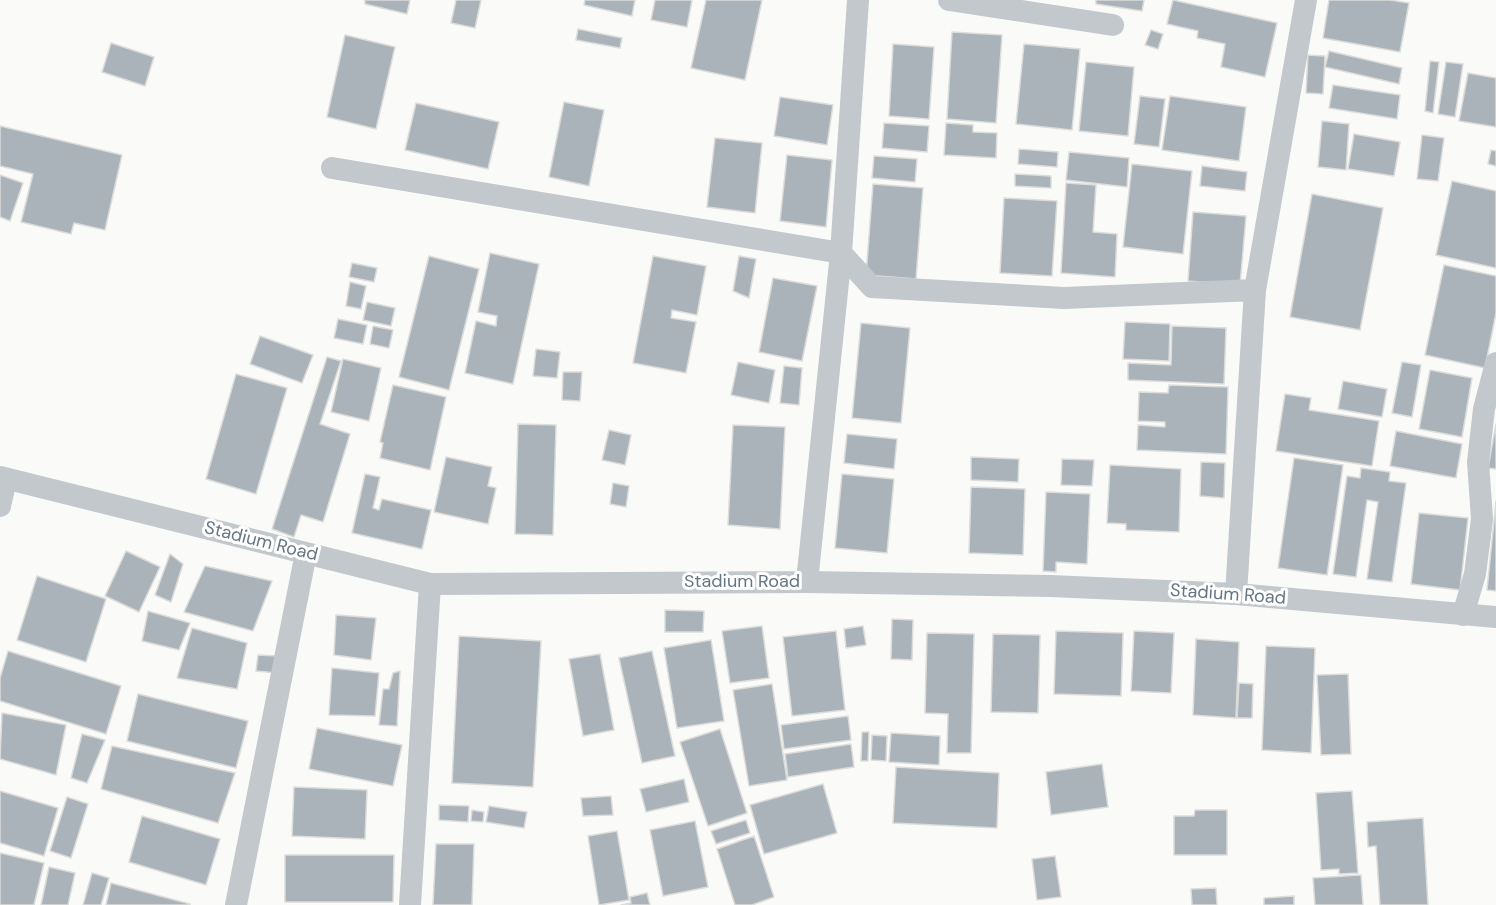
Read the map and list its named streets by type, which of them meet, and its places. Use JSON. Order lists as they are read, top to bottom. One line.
{"streets":{"street":["Stadium Road"]}}
